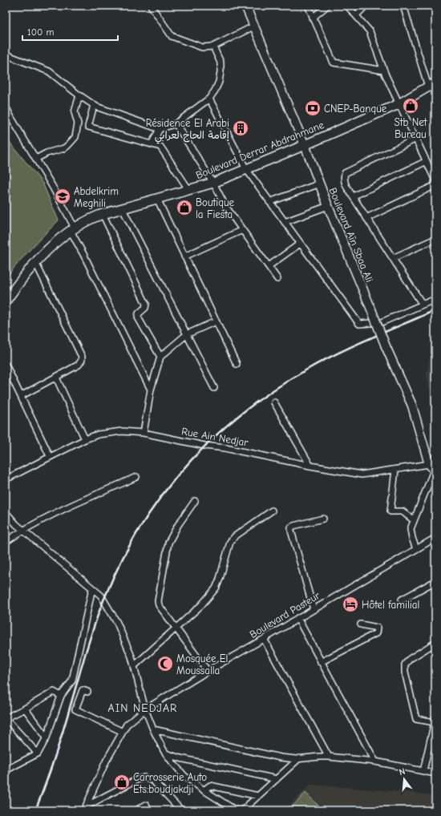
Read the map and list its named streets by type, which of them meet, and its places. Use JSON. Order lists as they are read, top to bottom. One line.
{"streets":{"main road":["Boulevard Derrar Abdrahmane","Boulevard Aïn Sbaa Ali"],"street":["Rue Ain Nedjar","Boulevard Pasteur"]},"crossings":[["Boulevard Derrar Abdrahmane","Boulevard Aïn Sbaa Ali"],["Boulevard Aïn Sbaa Ali","Rue Ain Nedjar"]],"districts":["AIN NEDJAR"],"places":{"shop":["Stb Net Bureau","Boutique la Fiesta","Carrosserie Auto Ets:boudjakdji"],"bank":["CNEP-Banque"],"building":["Résidence El Arabi إقامة الحاج لعرابي"],"school or university":["Abdelkrim Meghili"],"hotel":["Hôtel familial"],"mosque":["Mosquée El Moussalla"]},"scale_bar":"100 m","north":"top"}
